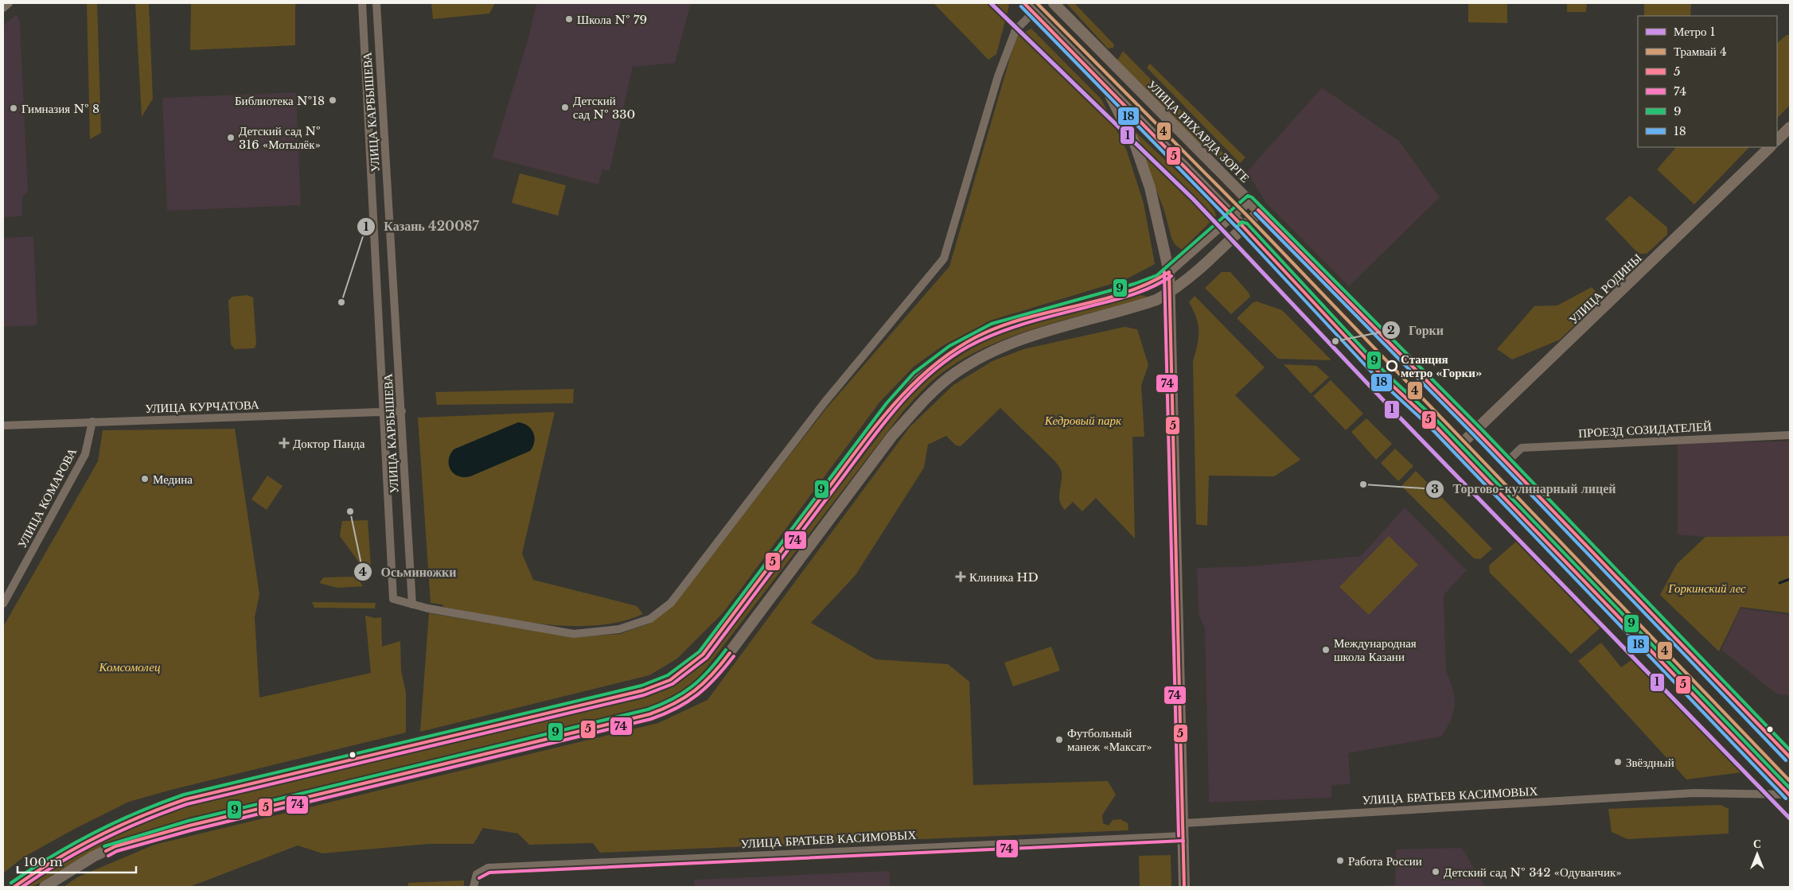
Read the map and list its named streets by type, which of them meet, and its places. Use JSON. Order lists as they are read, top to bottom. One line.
{"streets":{"main road":["УЛИЦА РИХАРДА ЗОРГЕ","УЛИЦА РОДИНЫ"],"street":["УЛИЦА КАРБЫШЕВА","УЛИЦА КУРЧАТОВА","ПРОЕЗД СОЗИДАТЕЛЕЙ","УЛИЦА КОМАРОВА","УЛИЦА БРАТЬЕВ КАСИМОВЫХ"]},"crossings":[["УЛИЦА КАРБЫШЕВА","УЛИЦА КУРЧАТОВА"],["УЛИЦА РИХАРДА ЗОРГЕ","УЛИЦА РОДИНЫ"],["УЛИЦА РИХАРДА ЗОРГЕ","ПРОЕЗД СОЗИДАТЕЛЕЙ"],["УЛИЦА КУРЧАТОВА","УЛИЦА КОМАРОВА"]],"parks":["Кедровый парк","Горкинский лес","Комсомолец"],"places":{"other":["Школа № 79","Библиотека №18","Детский сад № 330","Гимназия № 8","Детский сад № 316 «Мотылёк»","Казань 420087","Горки","Станция метро «Горки»","Медина","Торгово-кулинарный лицей","Осьминожки","Международная школа Казани","Футбольный манеж «Максат»","Звёздный","Работа России","Детский сад № 342 «Одуванчик»"],"health":["Доктор Панда","Клиника HD"]},"lines":["metro line 1","tram line 4","transit line 5","transit line 18","transit line 9","transit line 74"],"legend":["Метро 1","Трамвай 4","5","74","9","18"],"scale_bar":"100 m","north":"top"}
